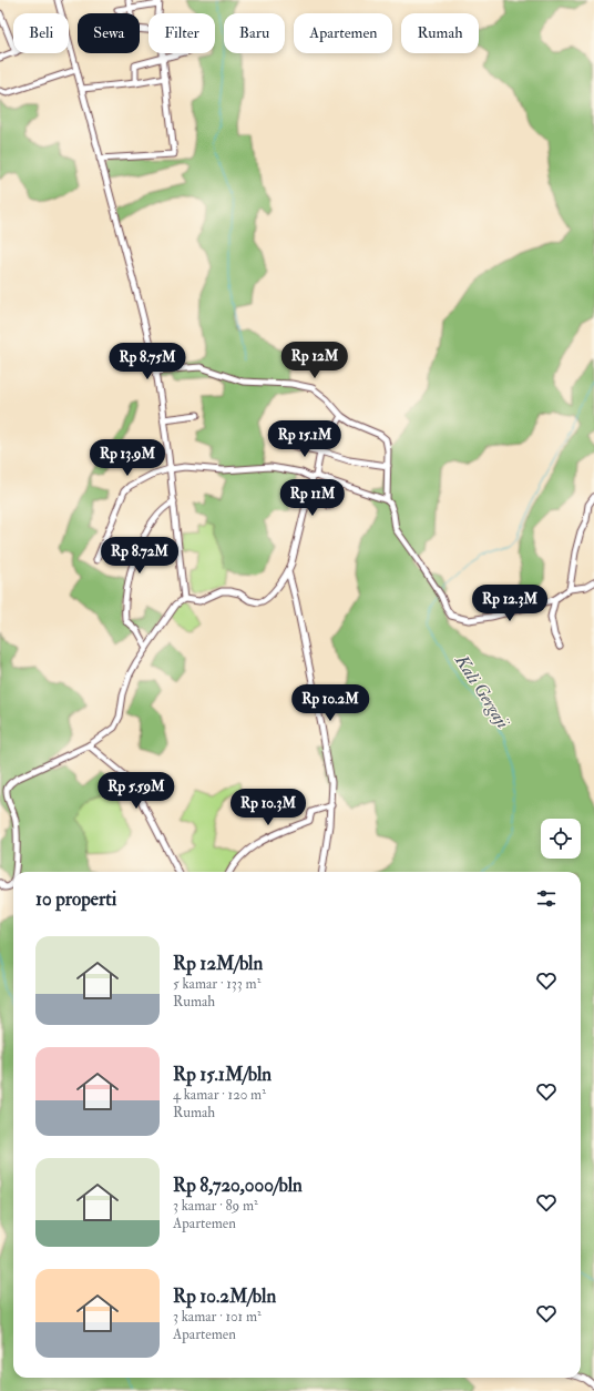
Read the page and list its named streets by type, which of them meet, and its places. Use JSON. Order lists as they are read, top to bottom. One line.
{"water":["Kali Gergaji"],"page":{"chip":["Beli","Sewa","Filter","Baru","Apartemen","Rumah"],"price":["Rp 12M","Rp 8.75M","Rp 15.1M","Rp 13.9M","Rp 11M","Rp 8.72M","Rp 12.3M","Rp 10.2M","Rp 5.59M","Rp 10.3M"],"heading":"10 properti","list":[{"name":"Rp 12M/bln","note":"5 kamar · 133 m² · Rumah"},{"name":"Rp 15.1M/bln","note":"4 kamar · 120 m² · Rumah"},{"name":"Rp 8,720,000/bln","note":"3 kamar · 89 m² · Apartemen"},{"name":"Rp 10.2M/bln","note":"3 kamar · 101 m² · Apartemen"}]}}
